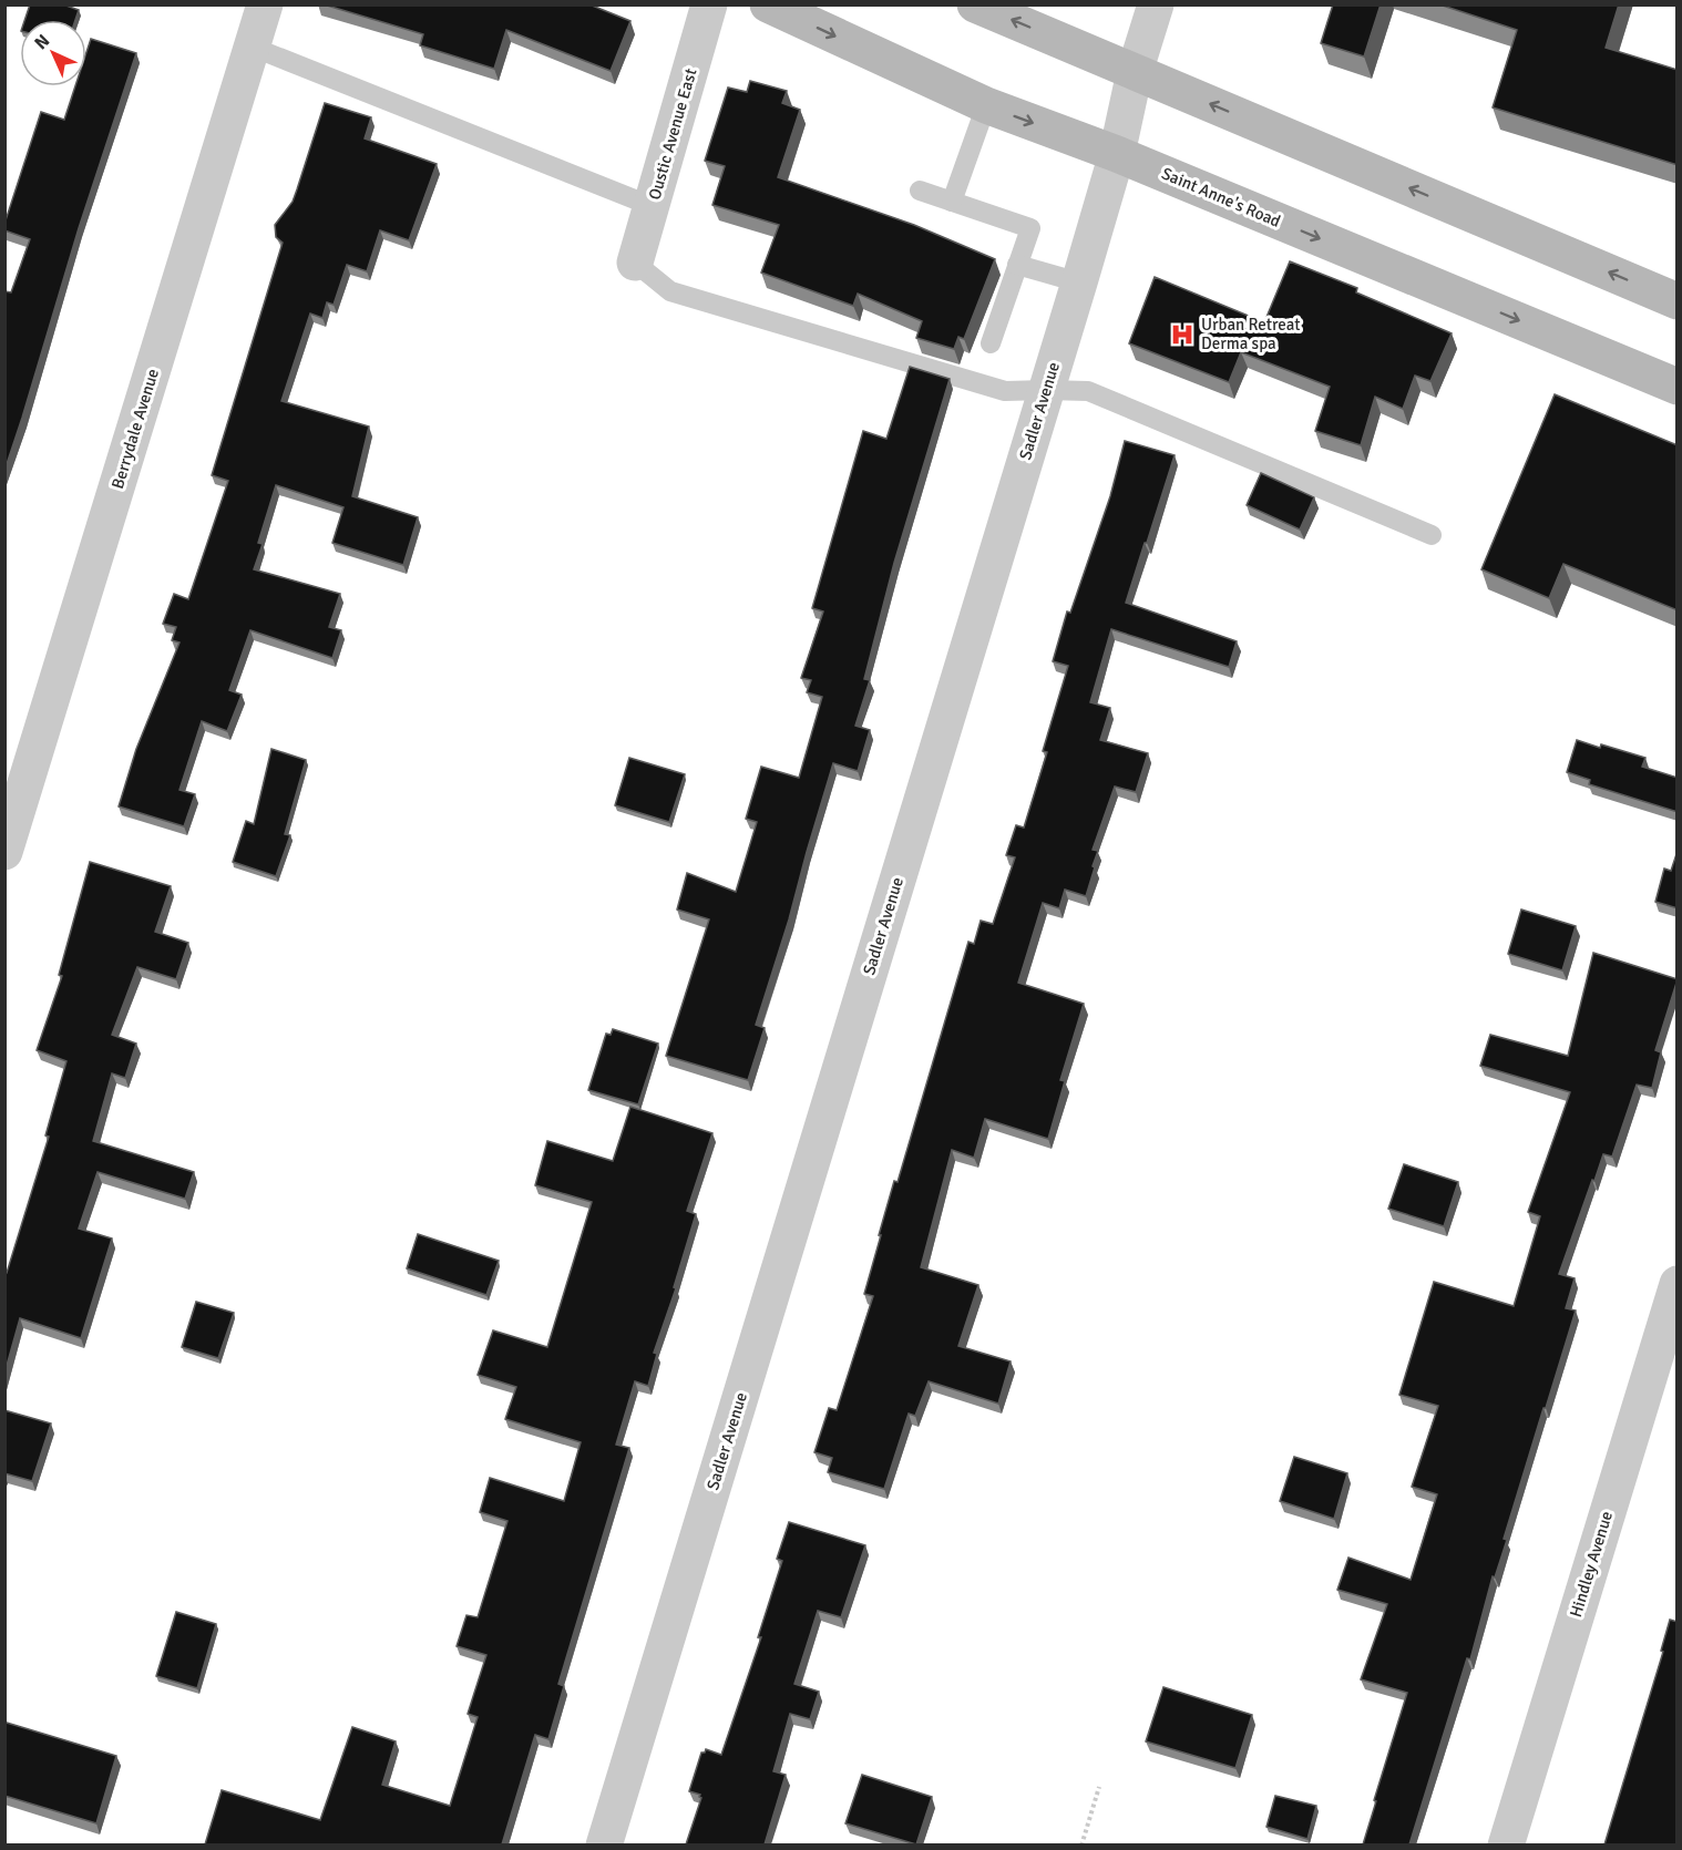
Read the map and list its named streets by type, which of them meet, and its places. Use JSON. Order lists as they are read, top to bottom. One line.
{"streets":{"main road":["Saint Anne's Road"],"street":["Oustic Avenue East","Sadler Avenue","Berrydale Avenue","Hindley Avenue"]},"crossings":[["Saint Anne's Road","Sadler Avenue"]],"places":{"hospital":["Urban Retreat Derma spa"]},"north":"top left"}
